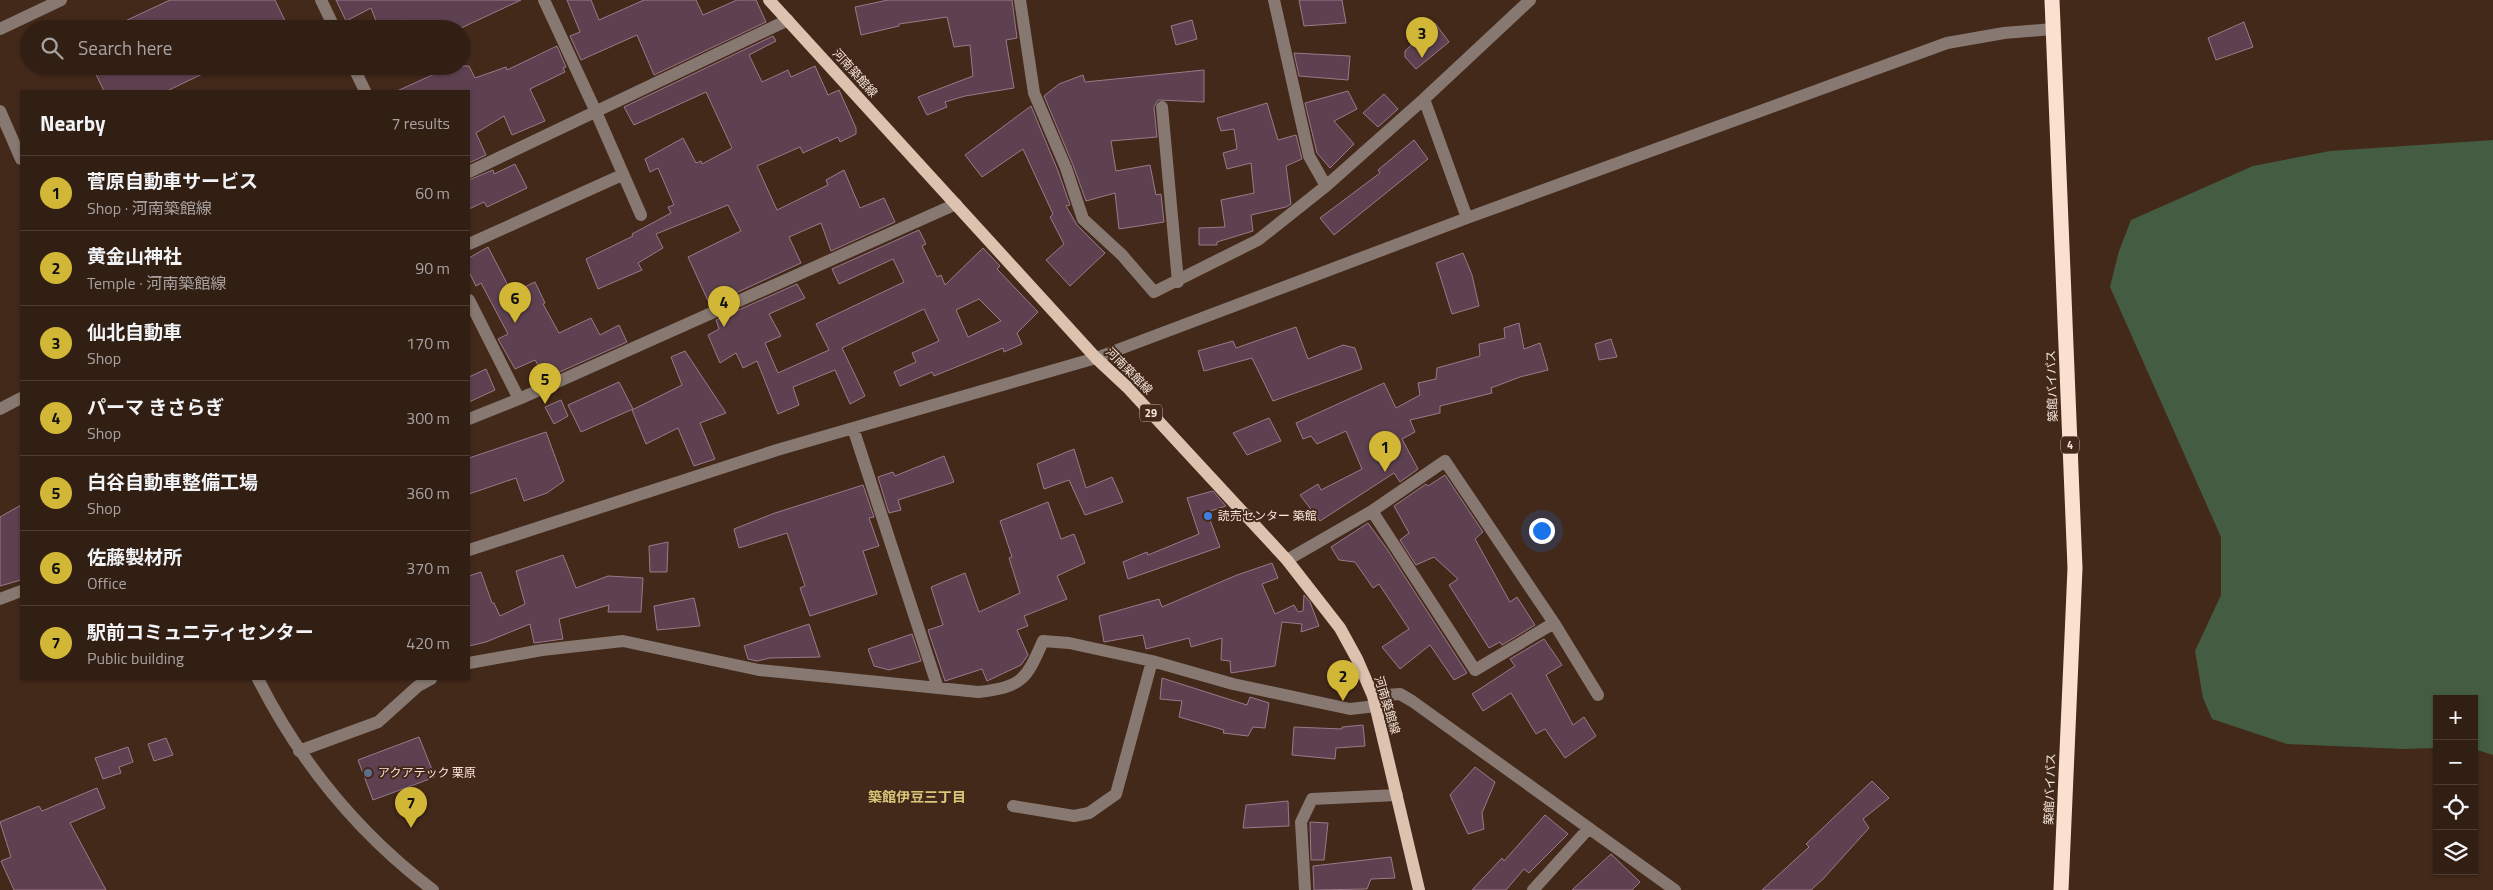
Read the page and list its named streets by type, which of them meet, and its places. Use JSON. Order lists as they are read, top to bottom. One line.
{"streets":{"highway":["築館バイパス","4"],"main road":["河南築館線","29"]},"districts":["築館伊豆三丁目"],"places":["読売センター 築館","アクアテック 栗原"],"page":{"pins":["3","6","4","5","1","2","7"],"search":"Search here","heading":["Nearby","7 results"],"list":[{"mark":"1","name":"菅原自動車サービス","note":"Shop · 河南築館線","value":"60 m"},{"mark":"2","name":"黄金山神社","note":"Temple · 河南築館線","value":"90 m"},{"mark":"3","name":"仙北自動車","note":"Shop","value":"170 m"},{"mark":"4","name":"パーマ きさらぎ","note":"Shop","value":"300 m"},{"mark":"5","name":"白谷自動車整備工場","note":"Shop","value":"360 m"},{"mark":"6","name":"佐藤製材所","note":"Office","value":"370 m"},{"mark":"7","name":"駅前コミュニティセンター","note":"Public building","value":"420 m"}],"map_buttons":["+","−"]}}
